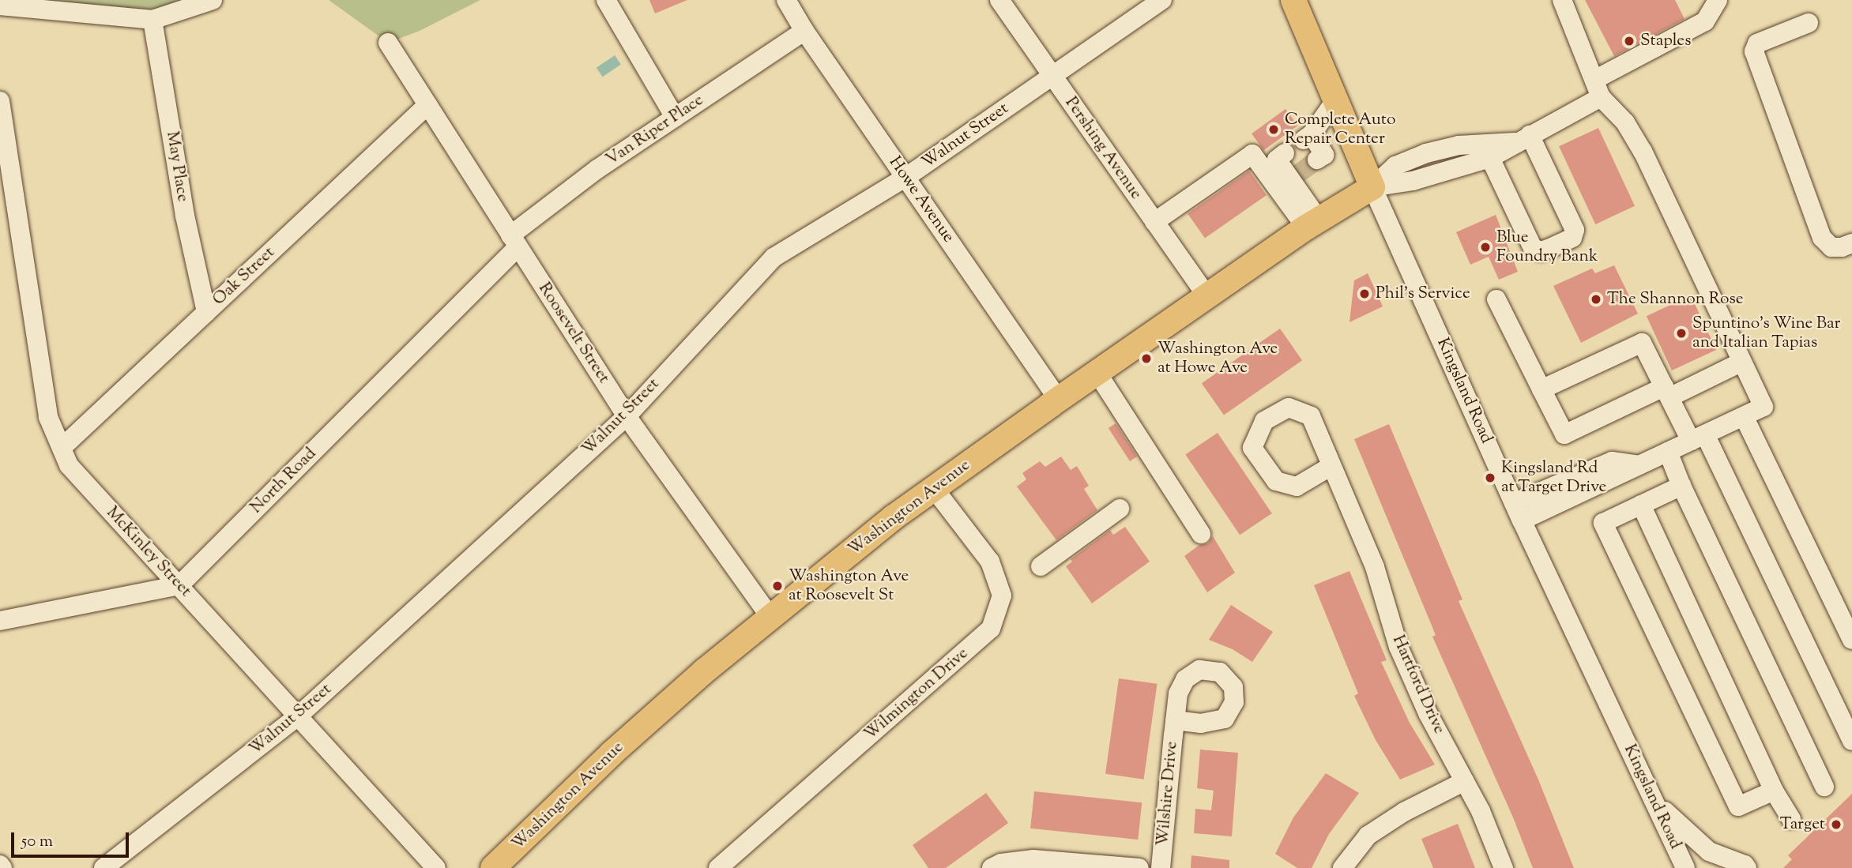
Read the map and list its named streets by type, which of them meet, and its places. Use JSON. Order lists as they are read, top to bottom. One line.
{"streets":{"main road":["Kingsland Road","Washington Avenue"],"street":["Van Riper Place","Walnut Street","Pershing Avenue","May Place","Howe Avenue","Oak Street","Roosevelt Street","North Road","McKinley Street","Hartford Drive","Wilmington Drive","Wilshire Drive"]},"crossings":[["Van Riper Place","Howe Avenue"],["Van Riper Place","Roosevelt Street"],["Van Riper Place","North Road"],["Walnut Street","Pershing Avenue"],["Walnut Street","Howe Avenue"],["Walnut Street","Roosevelt Street"],["Walnut Street","McKinley Street"],["Pershing Avenue","Washington Avenue"],["May Place","Oak Street"],["Howe Avenue","Washington Avenue"],["Oak Street","Roosevelt Street"],["Oak Street","McKinley Street"],["Roosevelt Street","North Road"],["Roosevelt Street","Washington Avenue"],["North Road","McKinley Street"],["Washington Avenue","Wilmington Drive"]],"places":["Staples","Complete Auto Repair Center","Blue Foundry Bank","Phil's Service","The Shannon Rose","Spuntino's Wine Bar and Italian Tapias","Washington Ave at Howe Ave","Kingsland Rd at Target Drive","Washington Ave at Roosevelt St","Target"],"scale_bar":"50 m"}
